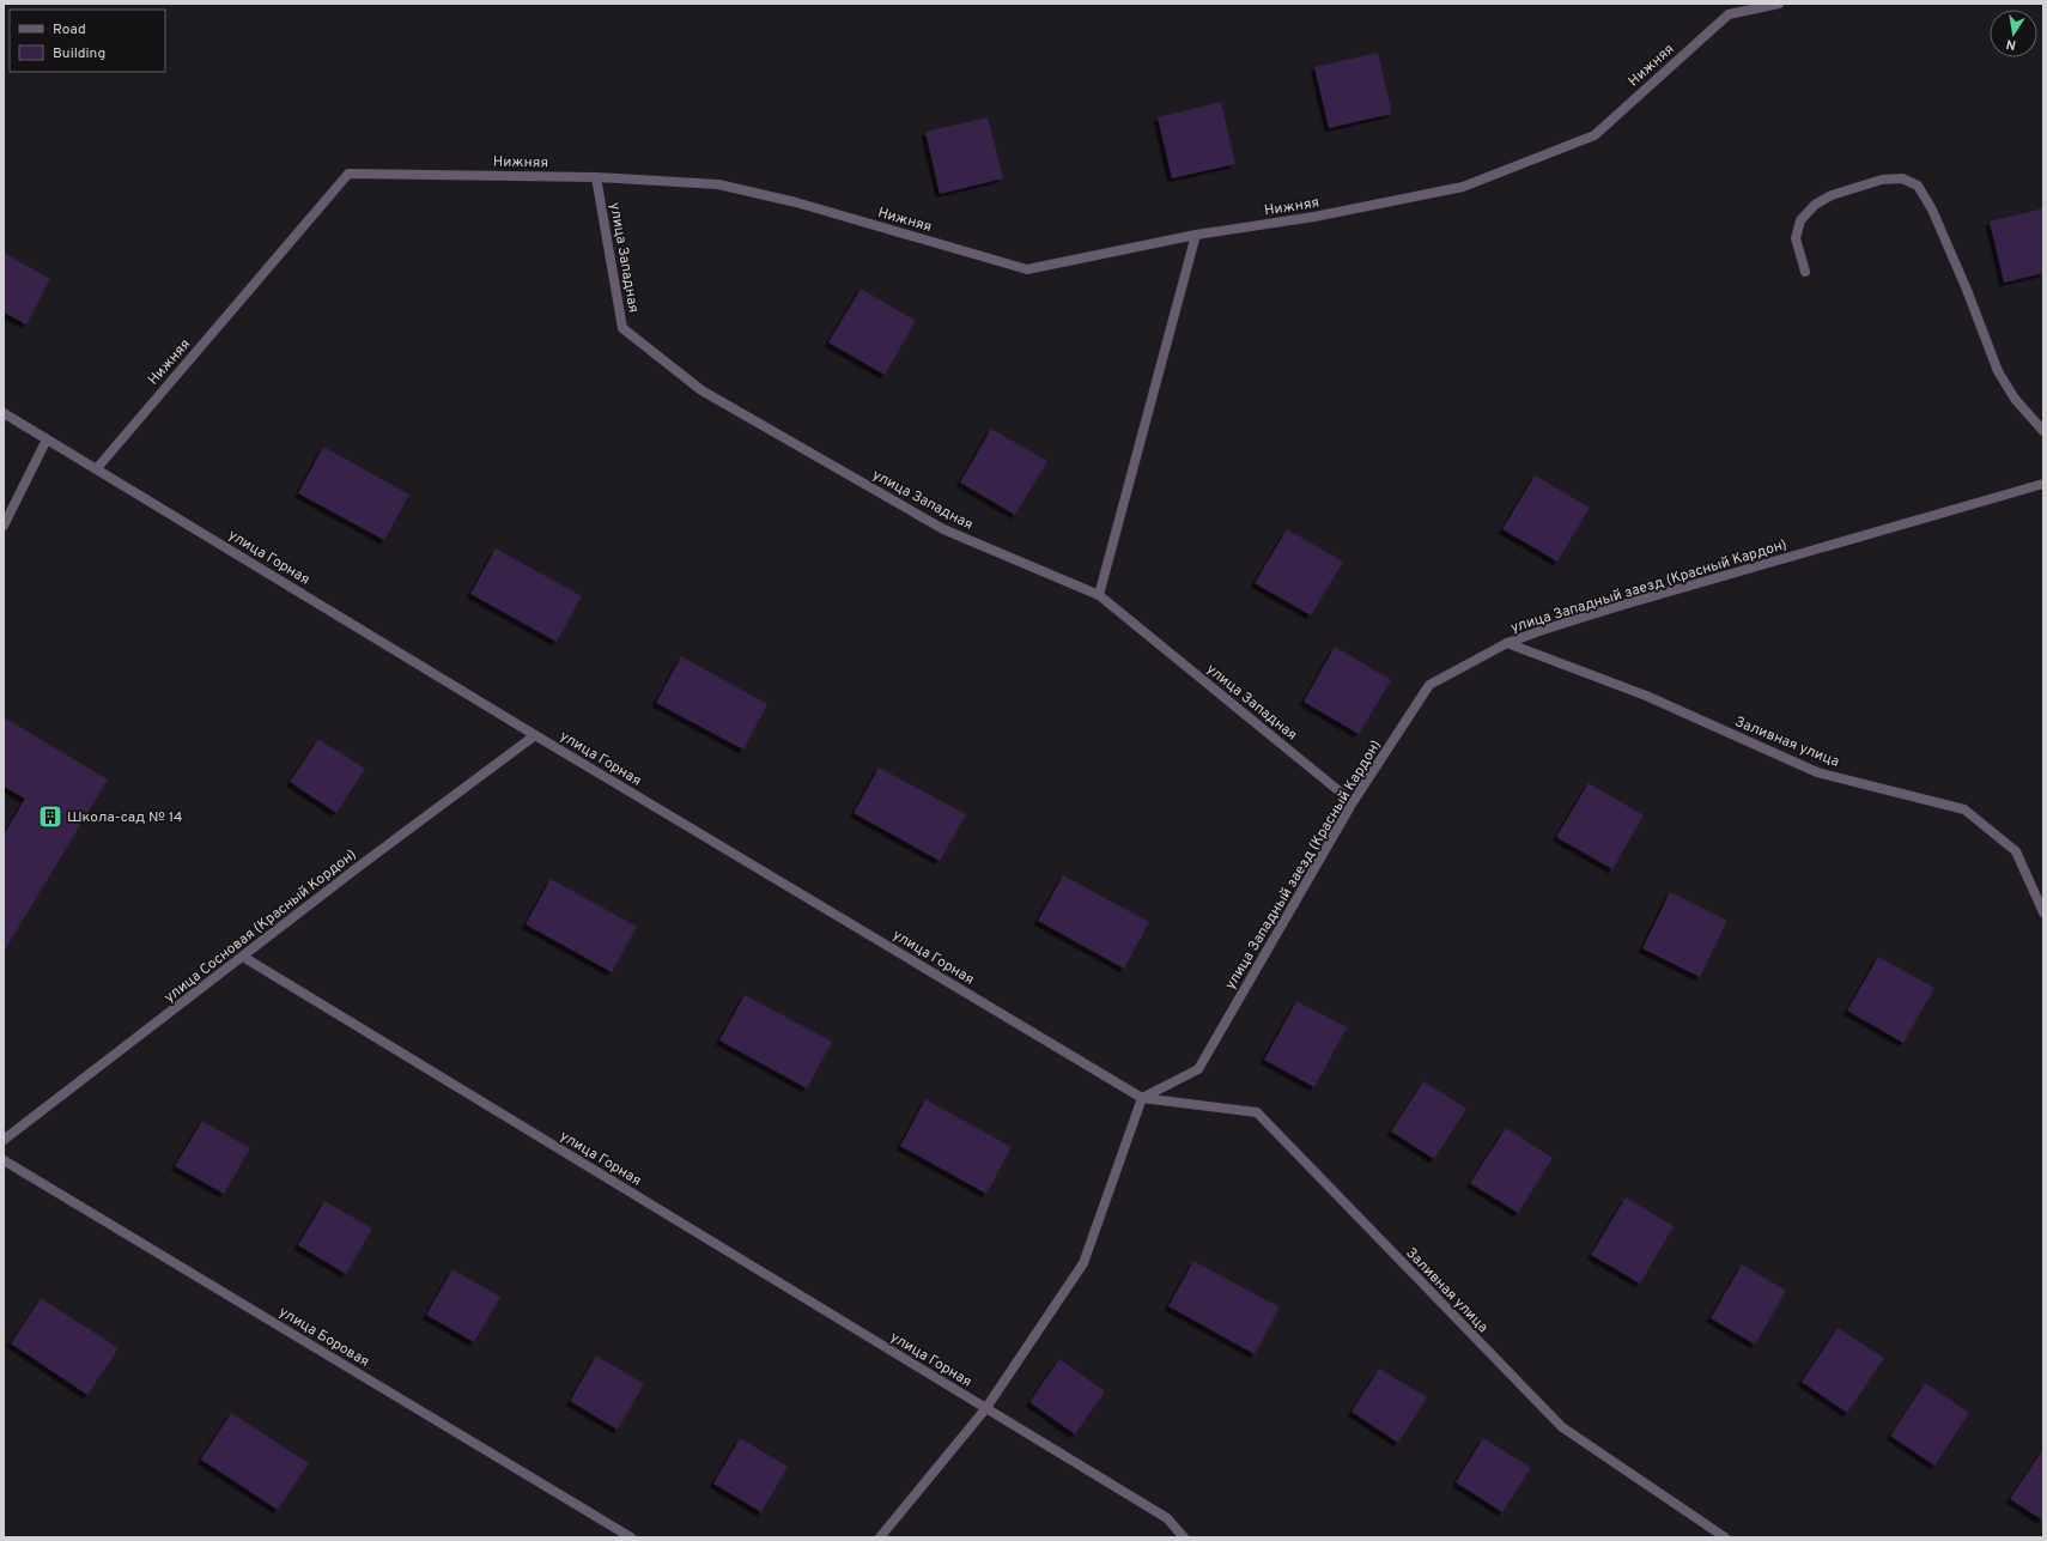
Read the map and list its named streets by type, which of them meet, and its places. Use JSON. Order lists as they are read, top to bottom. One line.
{"streets":{"street":["Нижняя","улица Западная","улица Горная","улица Западный заезд (Красный Кардон)","Заливная улица","улица Сосновая (Красный Кордон)","улица Боровая"]},"crossings":[["Нижняя","улица Западная"],["Нижняя","улица Горная"],["улица Западная","улица Западный заезд (Красный Кардон)"],["улица Горная","улица Западный заезд (Красный Кардон)"],["улица Горная","Заливная улица"],["улица Горная","улица Сосновая (Красный Кордон)"],["улица Западный заезд (Красный Кардон)","Заливная улица"]],"places":{"building":["Школа-сад № 14"]},"legend":["Road","Building"],"north":"bottom"}
